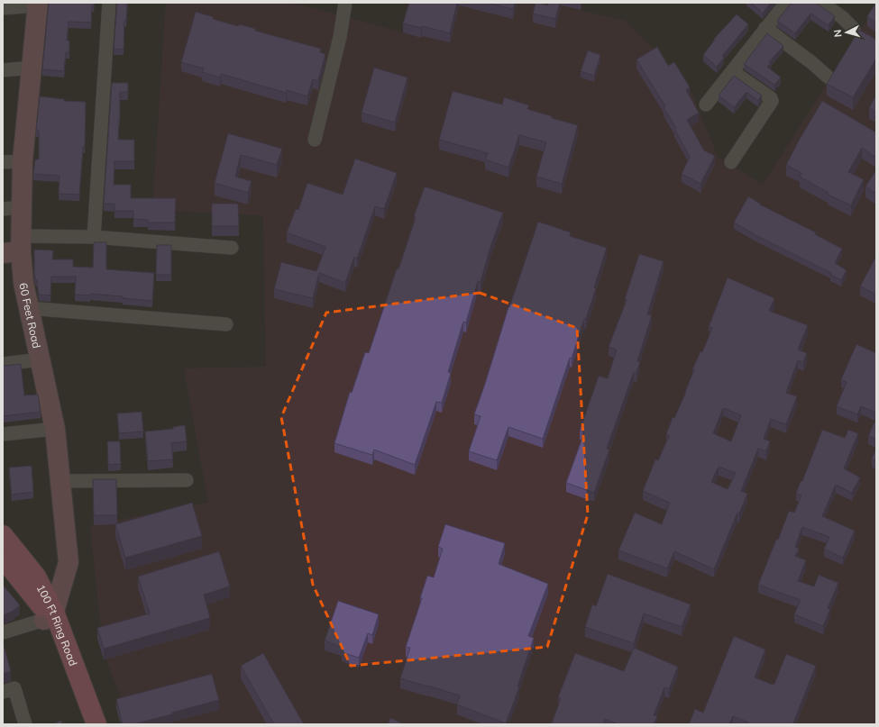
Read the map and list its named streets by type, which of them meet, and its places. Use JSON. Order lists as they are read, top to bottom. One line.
{"streets":{"main road":["100 Ft Ring Road"],"street":["60 Feet Road"]},"crossings":[["60 Feet Road","100 Ft Ring Road"]],"north":"left"}
